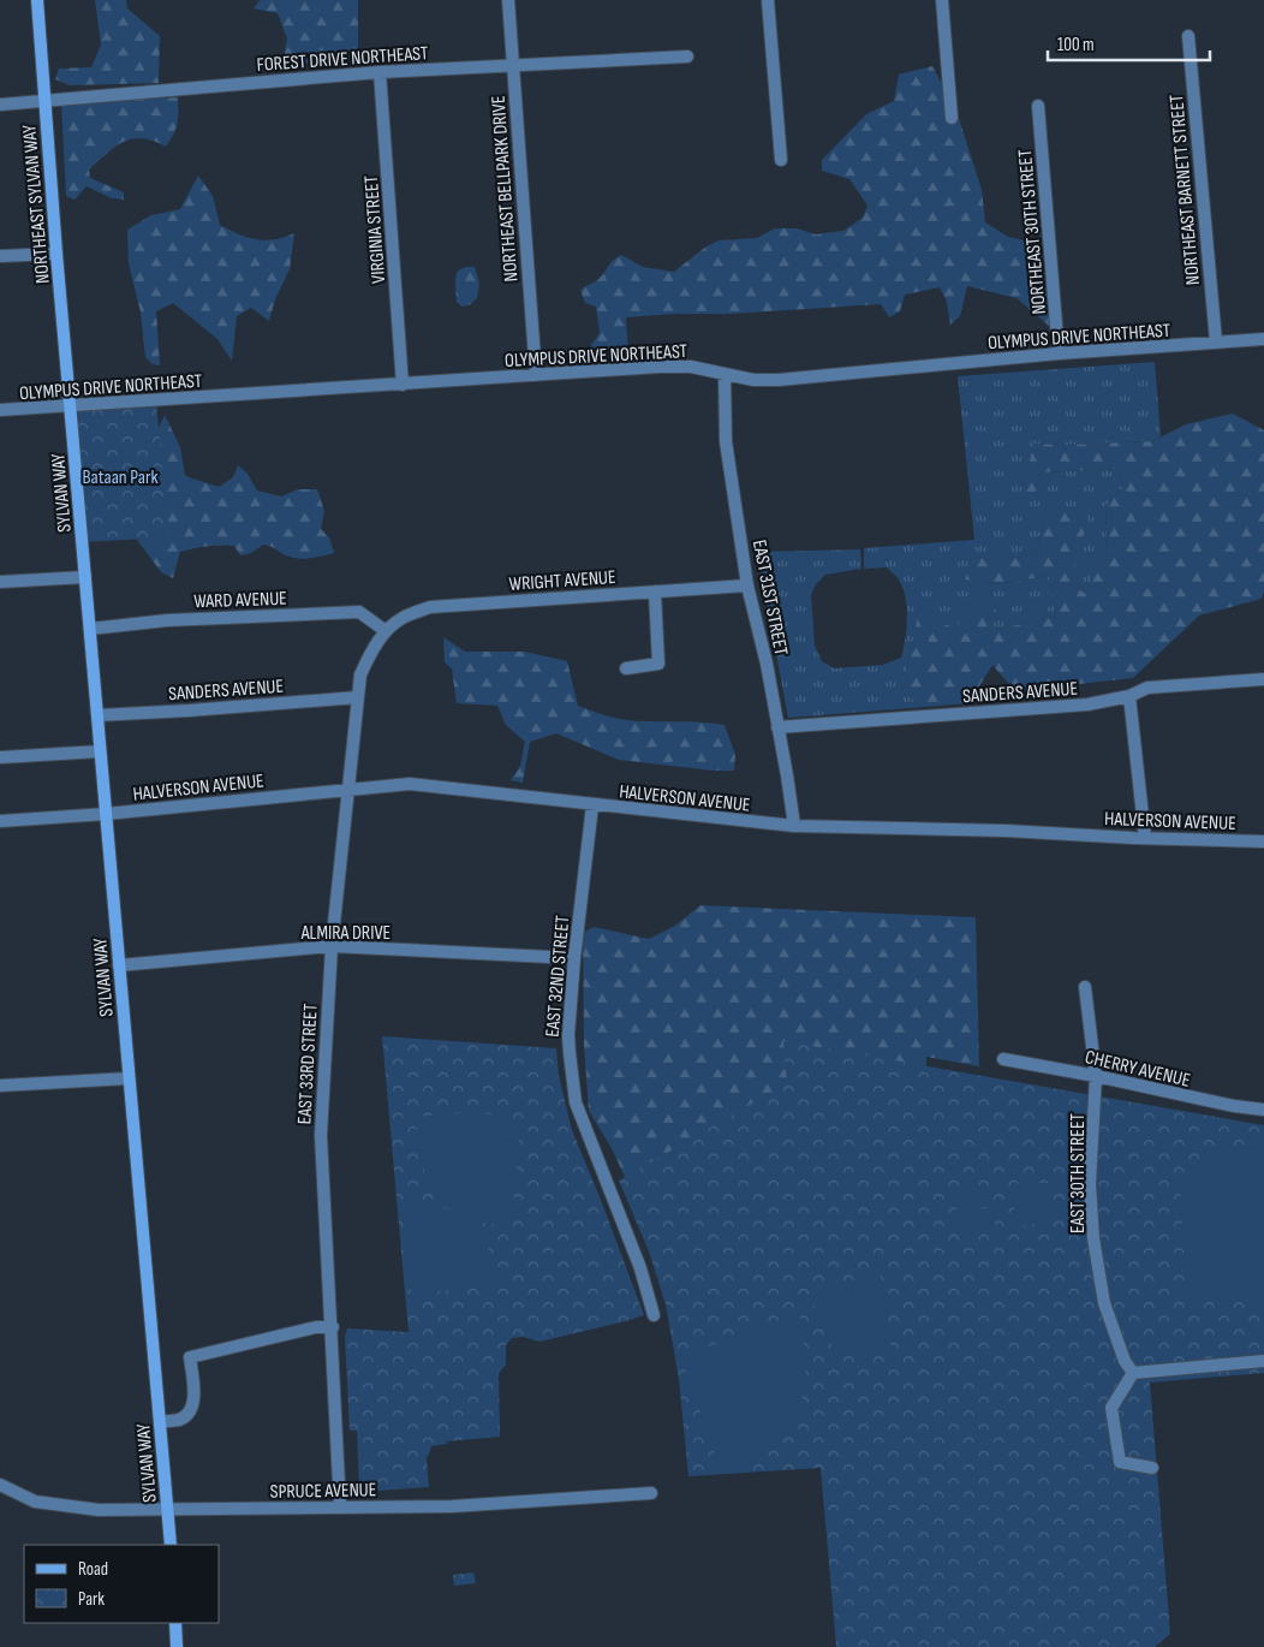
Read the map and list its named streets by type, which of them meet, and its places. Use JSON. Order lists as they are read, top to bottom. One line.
{"streets":{"main road":["NORTHEAST SYLVAN WAY","SYLVAN WAY"],"street":["FOREST DRIVE NORTHEAST","NORTHEAST BELLPARK DRIVE","NORTHEAST BARNETT STREET","VIRGINIA STREET","NORTHEAST 30TH STREET","OLYMPUS DRIVE NORTHEAST","WRIGHT AVENUE","EAST 31ST STREET","WARD AVENUE","SANDERS AVENUE","HALVERSON AVENUE","ALMIRA DRIVE","EAST 32ND STREET","EAST 33RD STREET","CHERRY AVENUE","EAST 30TH STREET","SPRUCE AVENUE"]},"crossings":[["FOREST DRIVE NORTHEAST","NORTHEAST BELLPARK DRIVE"],["FOREST DRIVE NORTHEAST","NORTHEAST SYLVAN WAY"],["FOREST DRIVE NORTHEAST","VIRGINIA STREET"],["NORTHEAST BELLPARK DRIVE","OLYMPUS DRIVE NORTHEAST"],["NORTHEAST BARNETT STREET","OLYMPUS DRIVE NORTHEAST"],["NORTHEAST SYLVAN WAY","OLYMPUS DRIVE NORTHEAST"],["NORTHEAST SYLVAN WAY","SYLVAN WAY"],["VIRGINIA STREET","OLYMPUS DRIVE NORTHEAST"],["NORTHEAST 30TH STREET","OLYMPUS DRIVE NORTHEAST"],["OLYMPUS DRIVE NORTHEAST","SYLVAN WAY"],["OLYMPUS DRIVE NORTHEAST","EAST 31ST STREET"],["SYLVAN WAY","WARD AVENUE"],["SYLVAN WAY","SANDERS AVENUE"],["SYLVAN WAY","HALVERSON AVENUE"],["SYLVAN WAY","ALMIRA DRIVE"],["SYLVAN WAY","SPRUCE AVENUE"],["WRIGHT AVENUE","EAST 31ST STREET"],["WRIGHT AVENUE","WARD AVENUE"],["WRIGHT AVENUE","EAST 33RD STREET"],["EAST 31ST STREET","SANDERS AVENUE"],["EAST 31ST STREET","HALVERSON AVENUE"],["WARD AVENUE","EAST 33RD STREET"],["SANDERS AVENUE","EAST 33RD STREET"],["HALVERSON AVENUE","EAST 32ND STREET"],["HALVERSON AVENUE","EAST 33RD STREET"],["ALMIRA DRIVE","EAST 32ND STREET"],["ALMIRA DRIVE","EAST 33RD STREET"],["EAST 33RD STREET","SPRUCE AVENUE"],["CHERRY AVENUE","EAST 30TH STREET"]],"parks":["Bataan Park"],"legend":["Road","Park"],"scale_bar":"100 m"}
